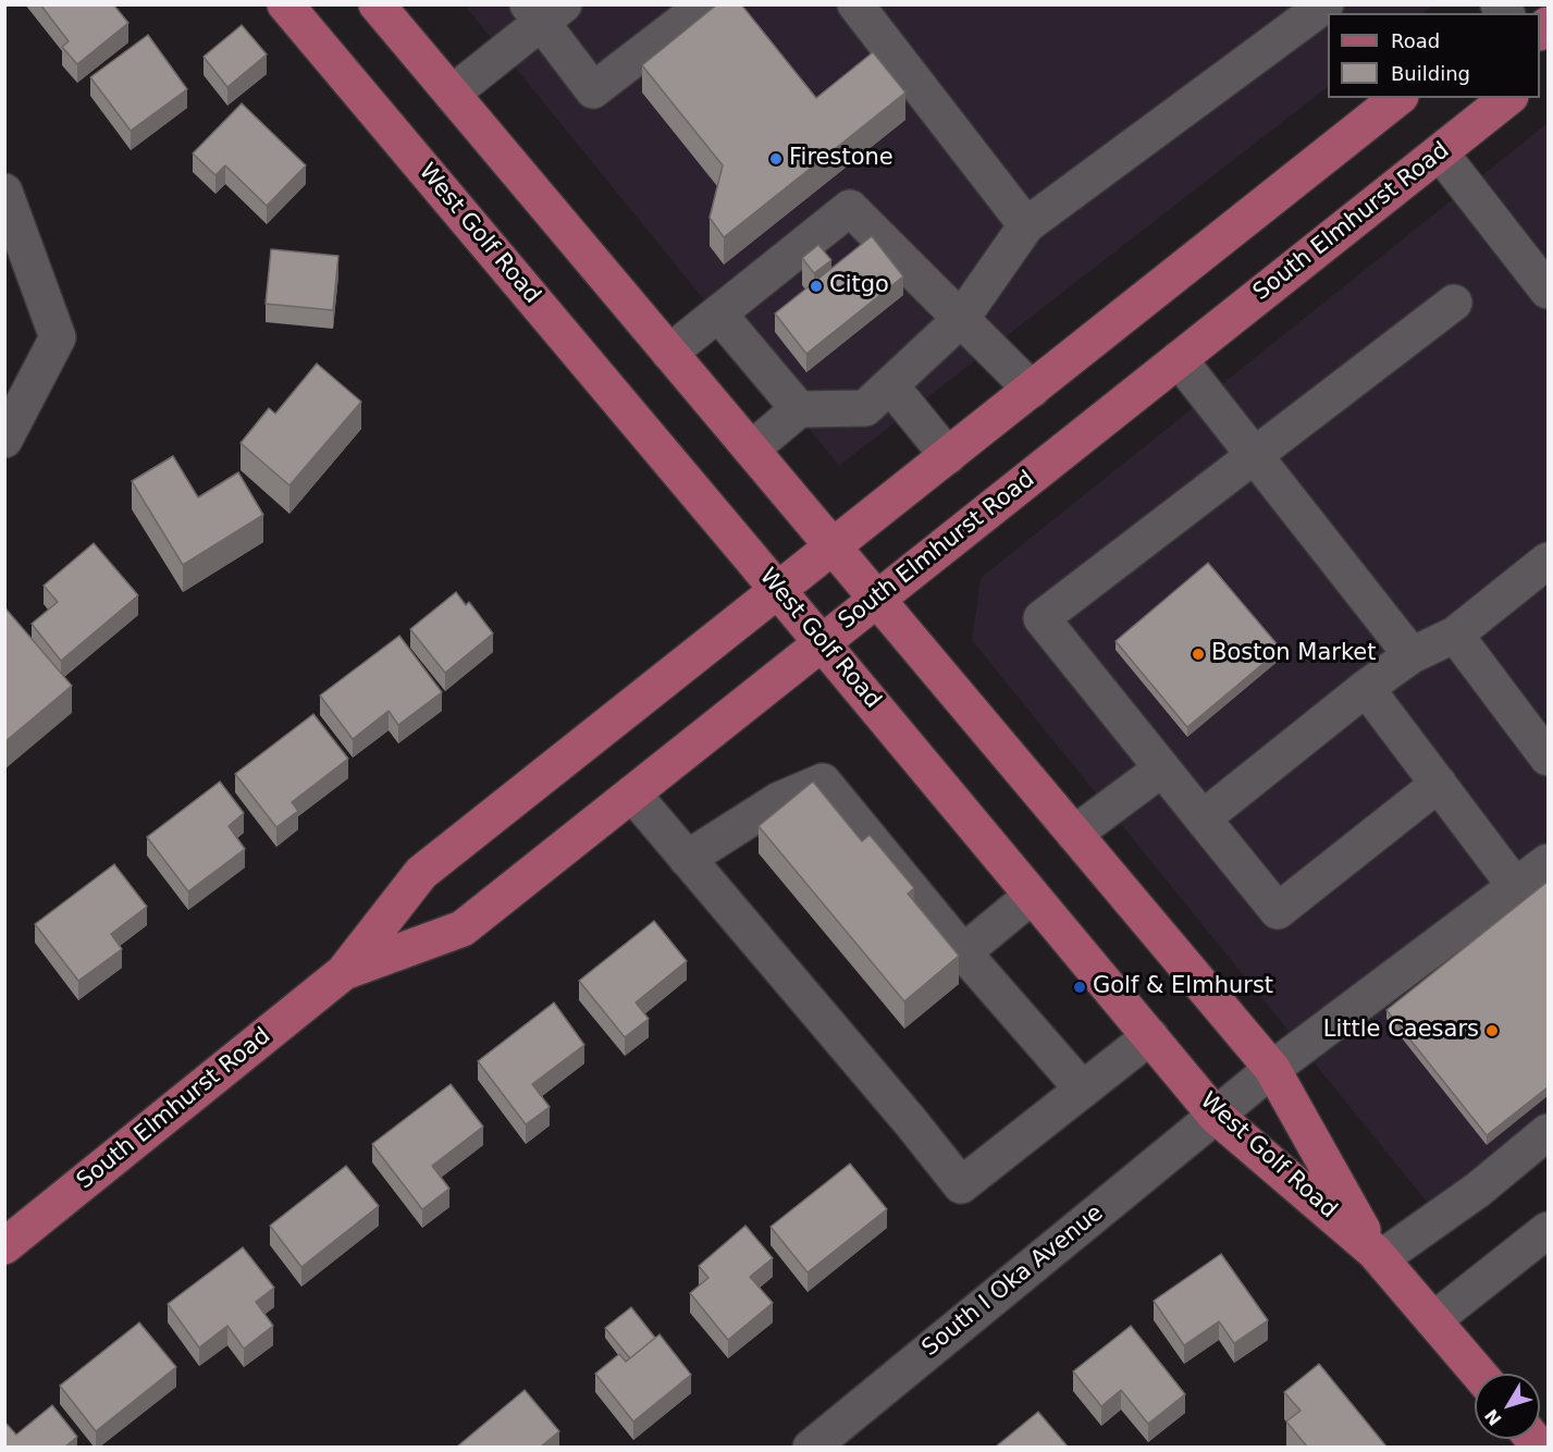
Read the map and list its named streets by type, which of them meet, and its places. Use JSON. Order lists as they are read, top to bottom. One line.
{"streets":{"main road":["South Elmhurst Road","West Golf Road"],"street":["South I Oka Avenue"]},"crossings":[["South Elmhurst Road","West Golf Road"],["West Golf Road","South I Oka Avenue"]],"places":["Firestone","Citgo","Boston Market","Golf & Elmhurst","Little Caesars"],"legend":["Road","Building"],"north":"bottom left"}
